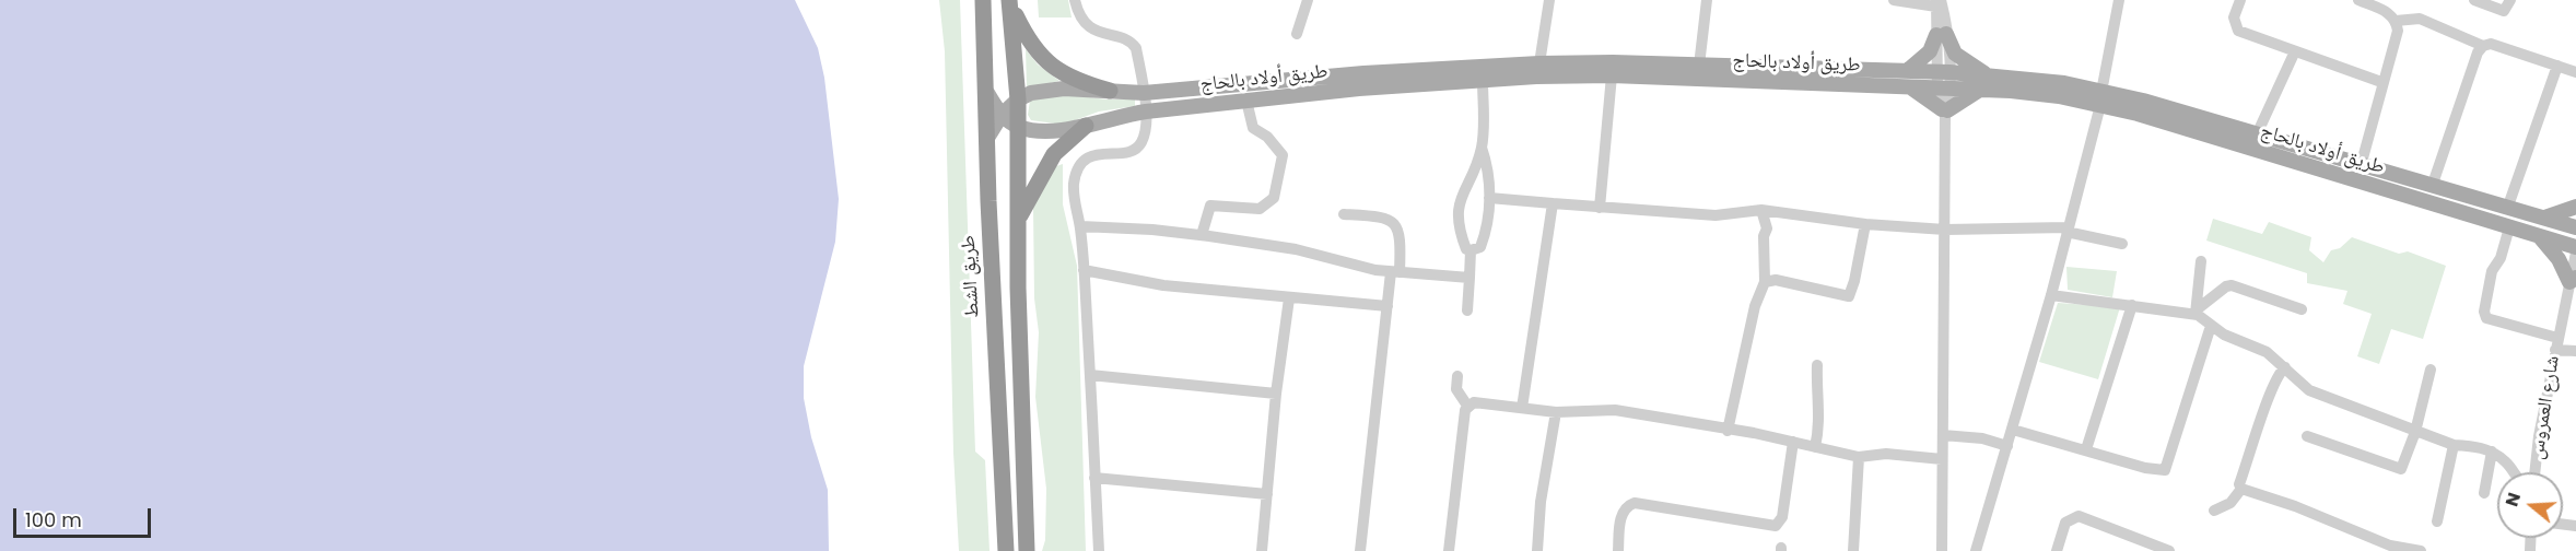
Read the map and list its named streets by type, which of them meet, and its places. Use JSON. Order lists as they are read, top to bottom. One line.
{"streets":{"highway":["طريق الشط"],"main road":["طريق أولاد بالحاج"],"street":["شارع العمروس"]},"crossings":[["طريق أولاد بالحاج","طريق الشط"]],"scale_bar":"100 m","north":"left"}
